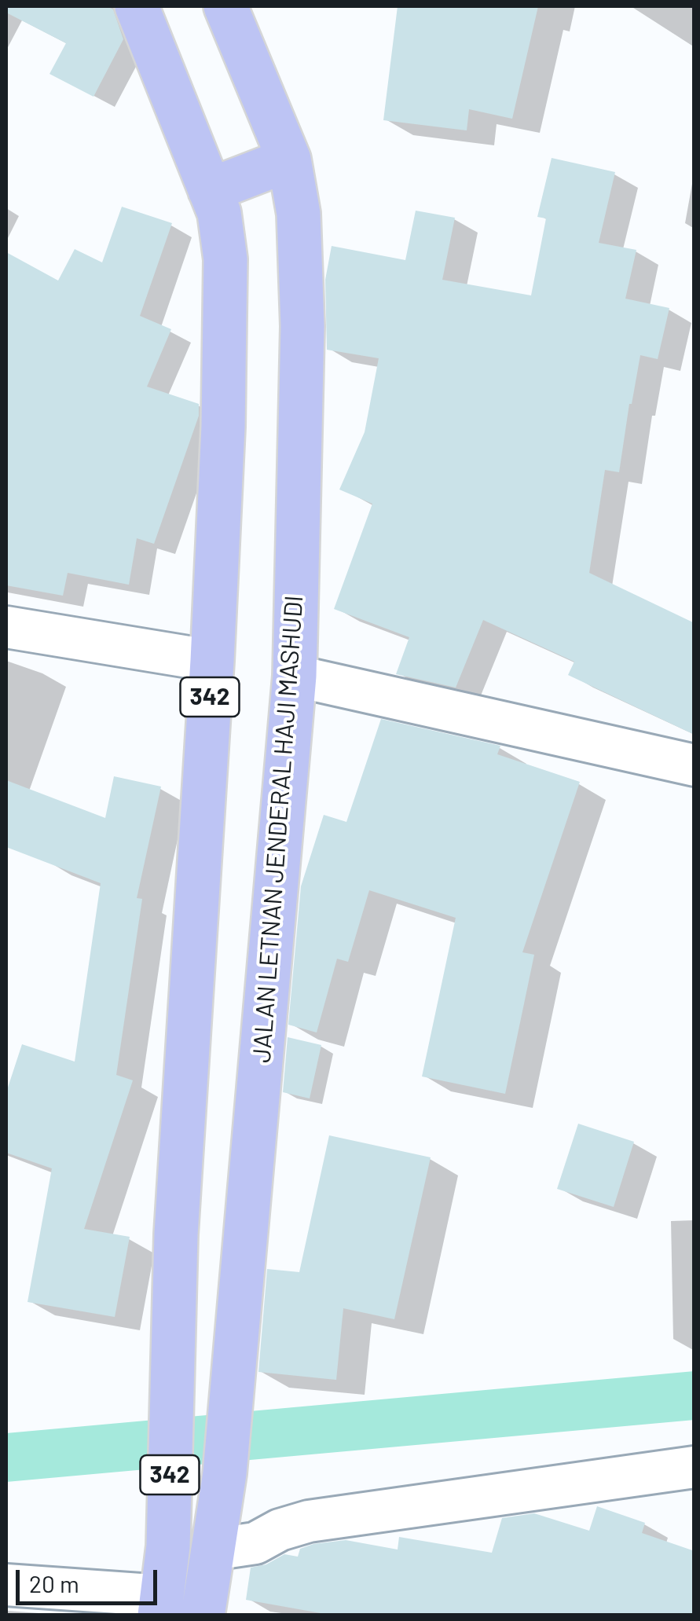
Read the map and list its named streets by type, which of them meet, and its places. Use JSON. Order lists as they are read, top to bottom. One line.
{"streets":{"main road":["342","JALAN LETNAN JENDERAL HAJI MASHUDI"]},"scale_bar":"20 m"}
